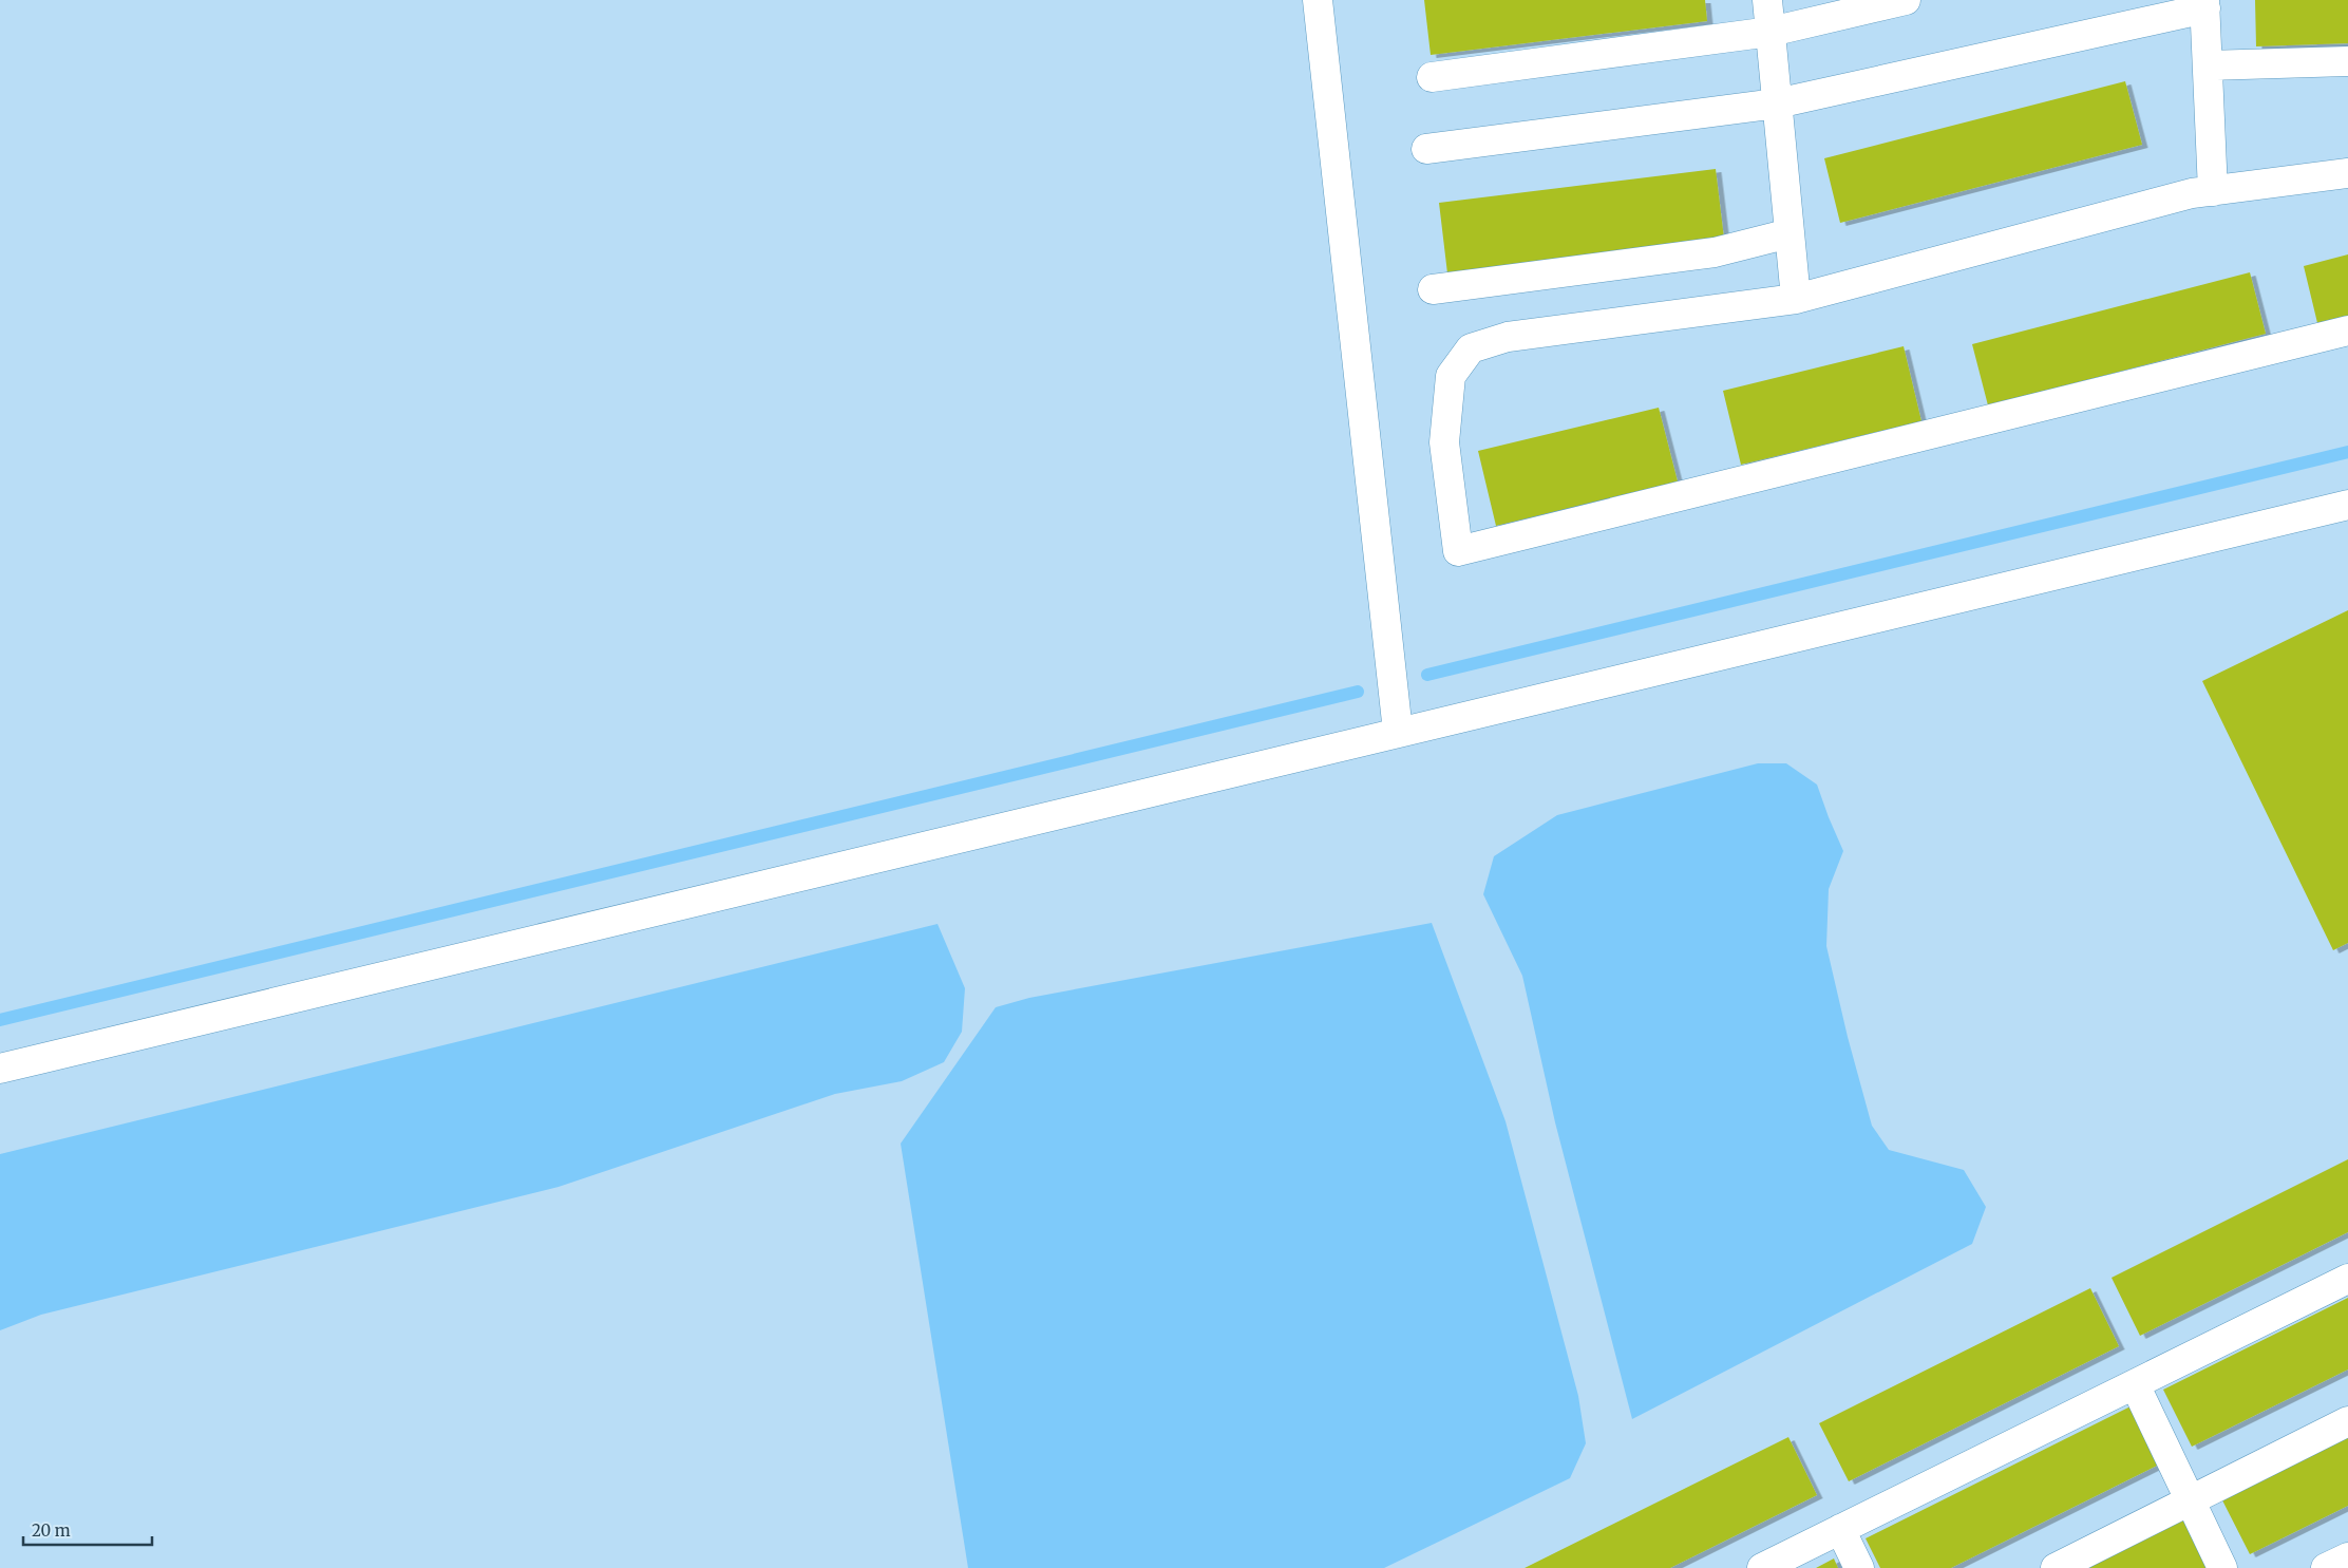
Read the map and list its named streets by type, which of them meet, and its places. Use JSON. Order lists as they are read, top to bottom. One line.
{"scale_bar":"20 m"}
